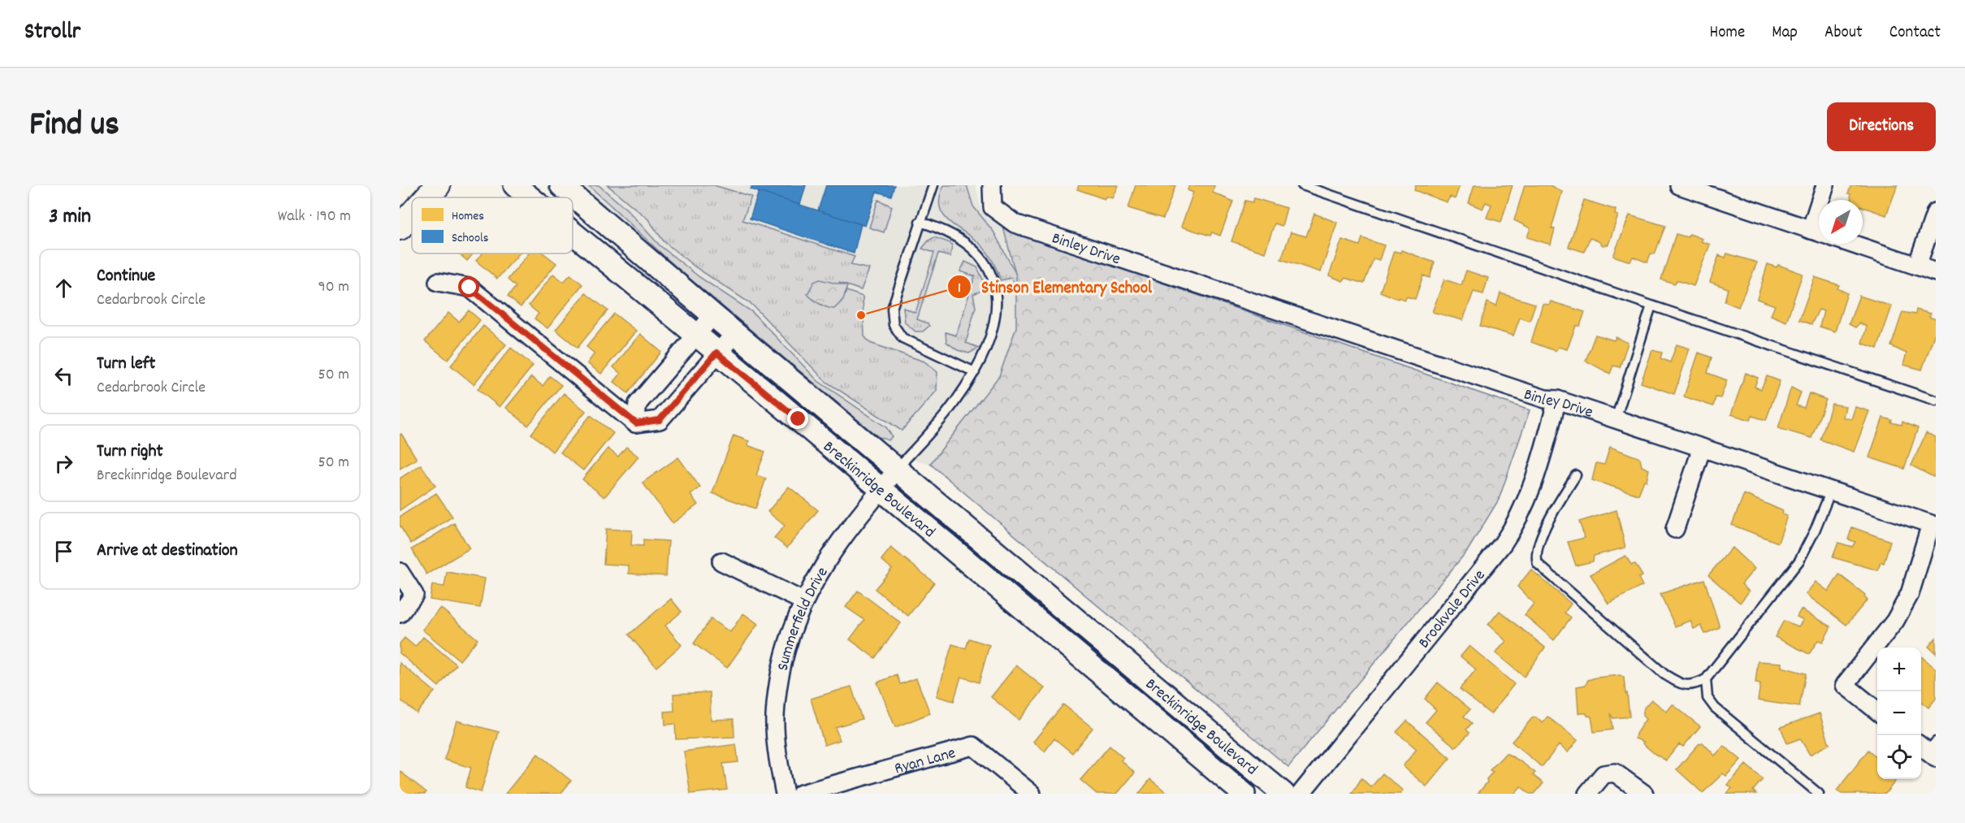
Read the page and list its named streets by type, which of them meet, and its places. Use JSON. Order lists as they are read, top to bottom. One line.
{"streets":{"street":["Binley Drive","Breckinridge Boulevard","Brookvale Drive","Summerfield Drive","Ryan Lane"]},"crossings":[["Binley Drive","Brookvale Drive"],["Breckinridge Boulevard","Summerfield Drive"]],"places":["Stinson Elementary School"],"legend":["Homes","Schools"],"north":"bottom left","page":{"header":"Strollr","nav":["Home","Map","About","Contact"],"title":"Find us","buttons":"Directions","heading":["3 min","Walk · 190 m"],"list":[["Continue","Cedarbrook Circle","90 m"],["Turn left","Cedarbrook Circle","50 m"],["Turn right","Breckinridge Boulevard","50 m"],"Arrive at destination"],"map_buttons":["+","−"]}}
